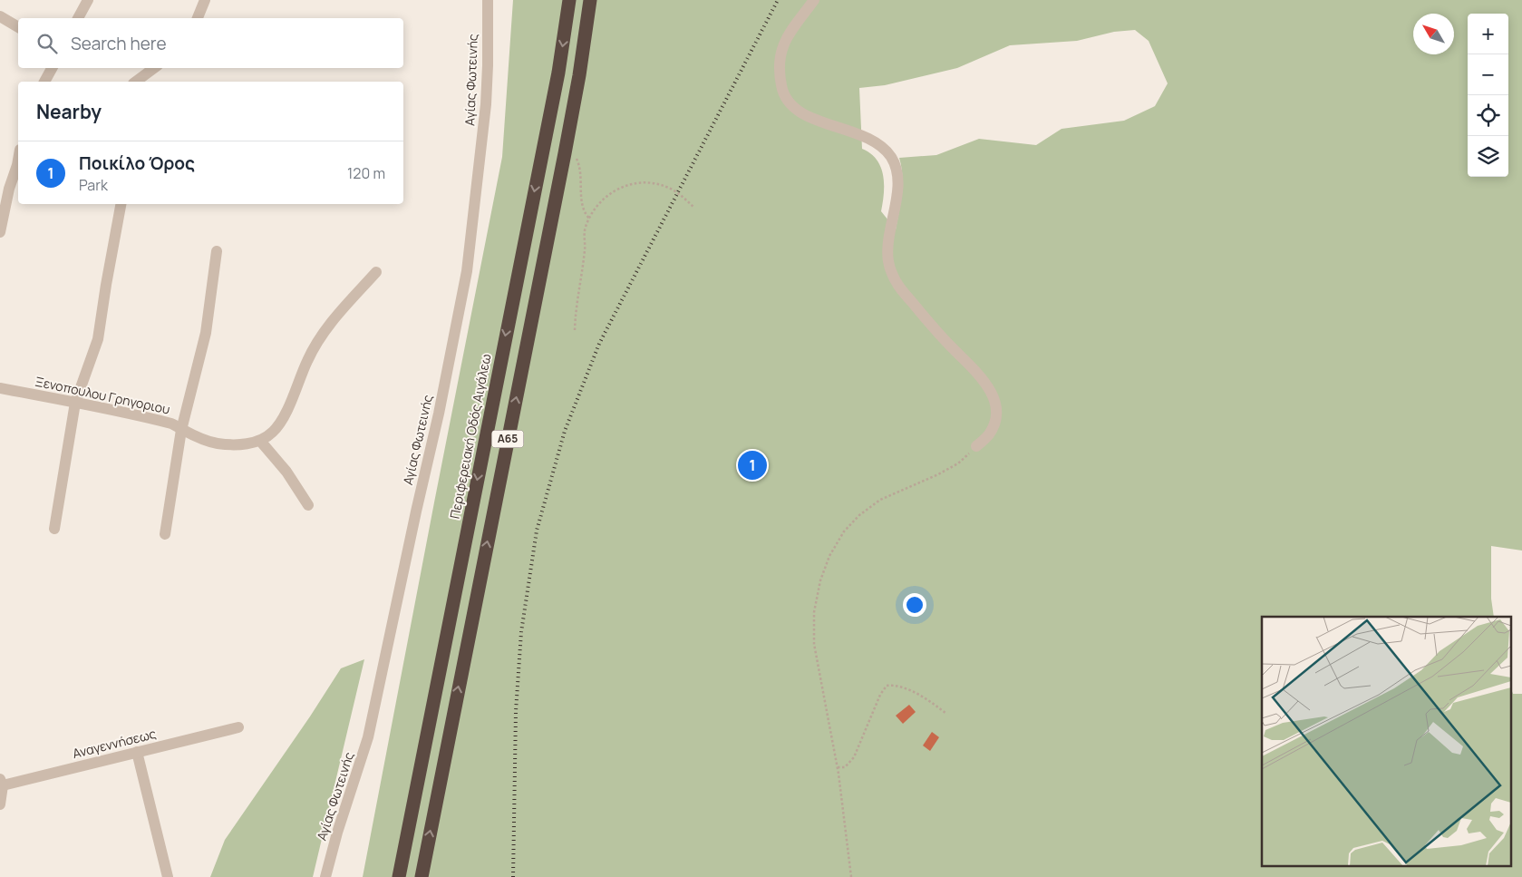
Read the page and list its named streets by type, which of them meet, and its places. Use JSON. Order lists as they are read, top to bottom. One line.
{"streets":{"highway":["Περιφερειακή Οδός Αιγάλεω","Α65"],"street":["Αγίας Φωτεινής","Ξενοπουλου Γρηγοριου","Αναγεννήσεως"]},"north":"top left","page":{"map_buttons":["+","−"],"search":"Search here","heading":"Nearby","list":[{"mark":"1","name":"Ποικίλο Όρος","note":"Park","value":"120 m"}],"pins":"1"}}
